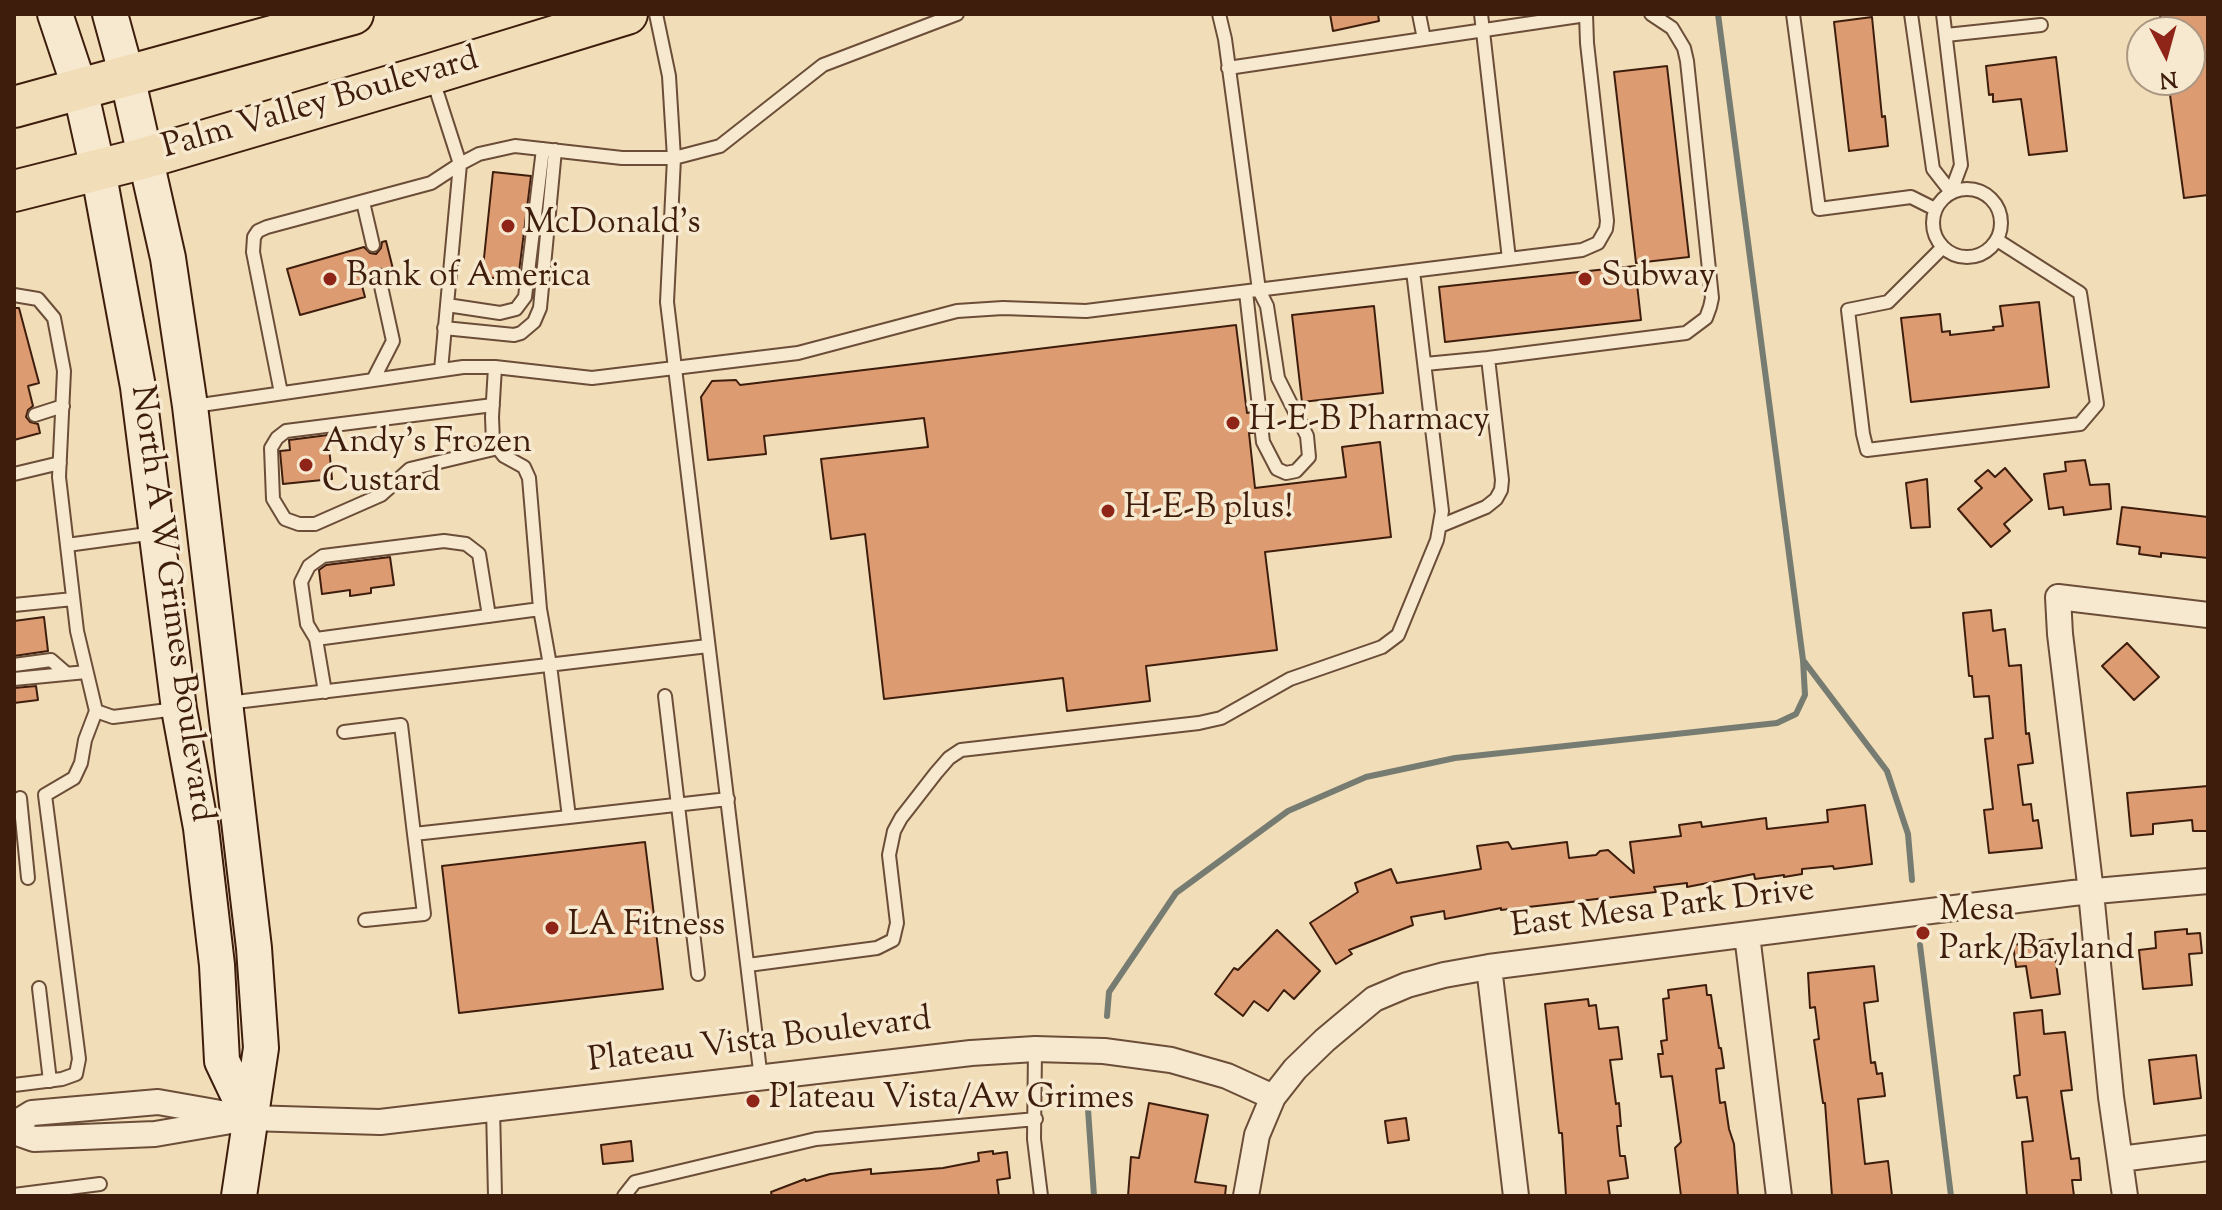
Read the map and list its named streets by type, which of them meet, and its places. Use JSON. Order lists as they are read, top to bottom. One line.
{"streets":{"highway":["Palm Valley Boulevard"],"main road":["North A W Grimes Boulevard"],"street":["East Mesa Park Drive","Plateau Vista Boulevard"]},"crossings":[["Palm Valley Boulevard","North A W Grimes Boulevard"],["North A W Grimes Boulevard","Plateau Vista Boulevard"],["East Mesa Park Drive","Plateau Vista Boulevard"]],"places":["McDonald's","Bank of America","Subway","H-E-B Pharmacy","Andy's Frozen Custard","H-E-B plus!","LA Fitness","Mesa Park/Bayland","Plateau Vista/Aw Grimes"],"north":"bottom"}
